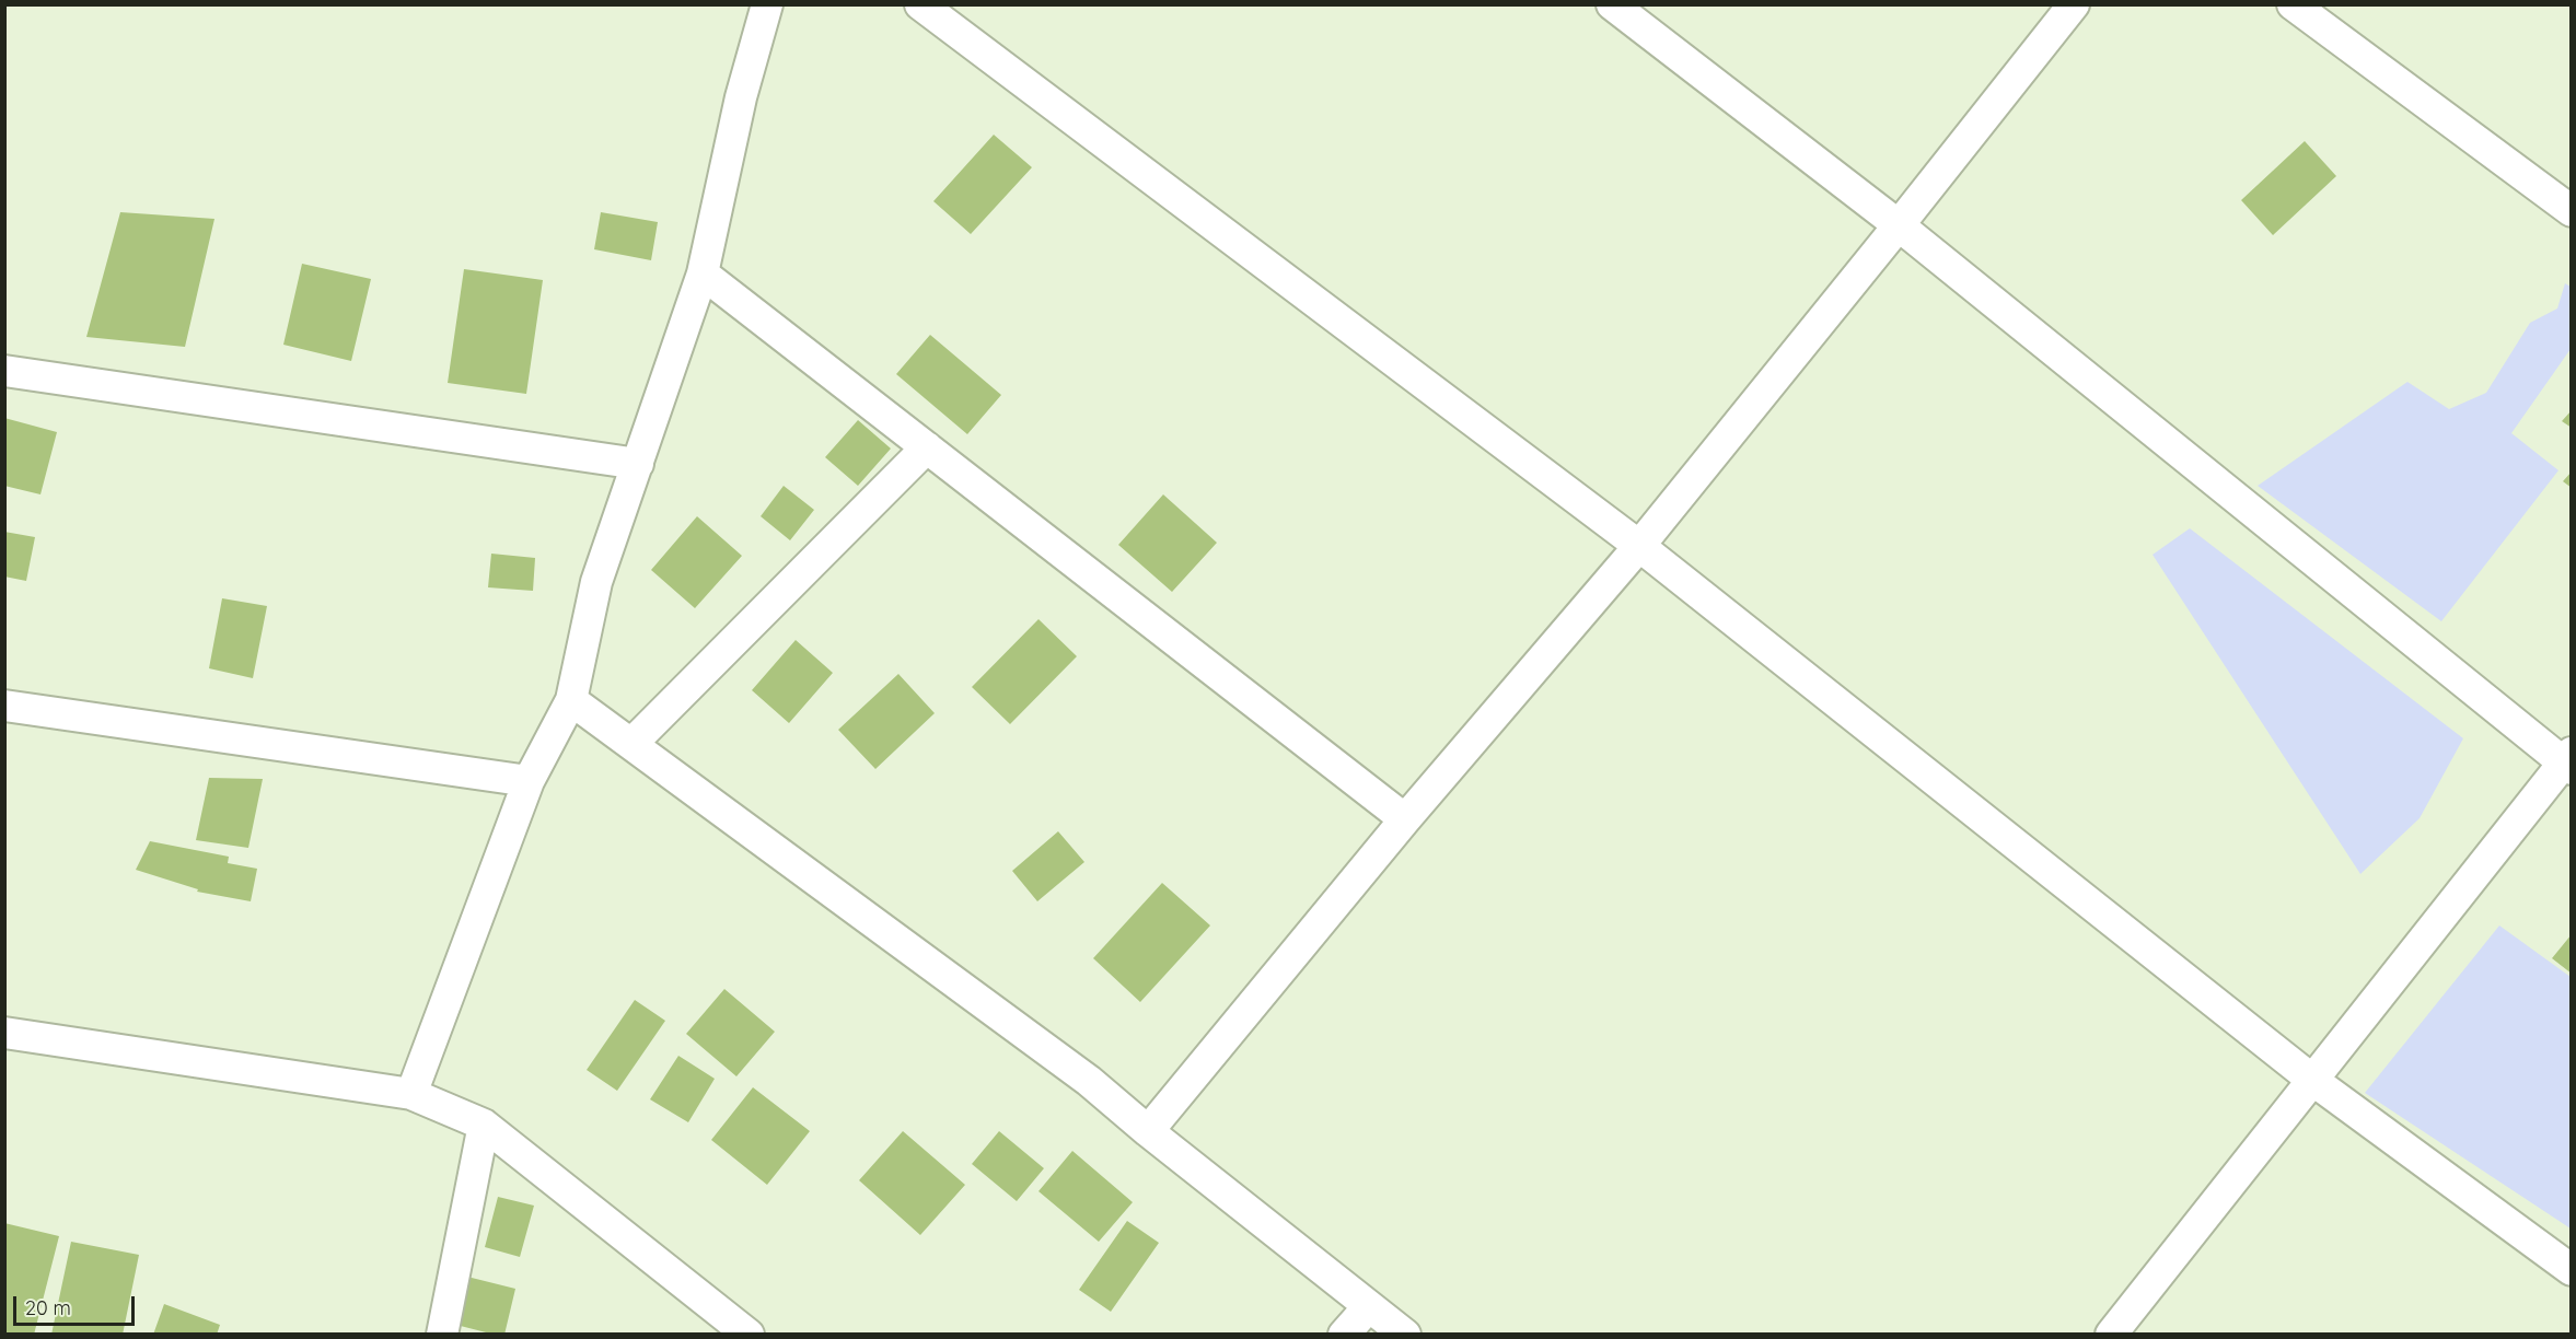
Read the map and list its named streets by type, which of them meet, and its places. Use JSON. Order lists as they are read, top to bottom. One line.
{"scale_bar":"20 m"}
